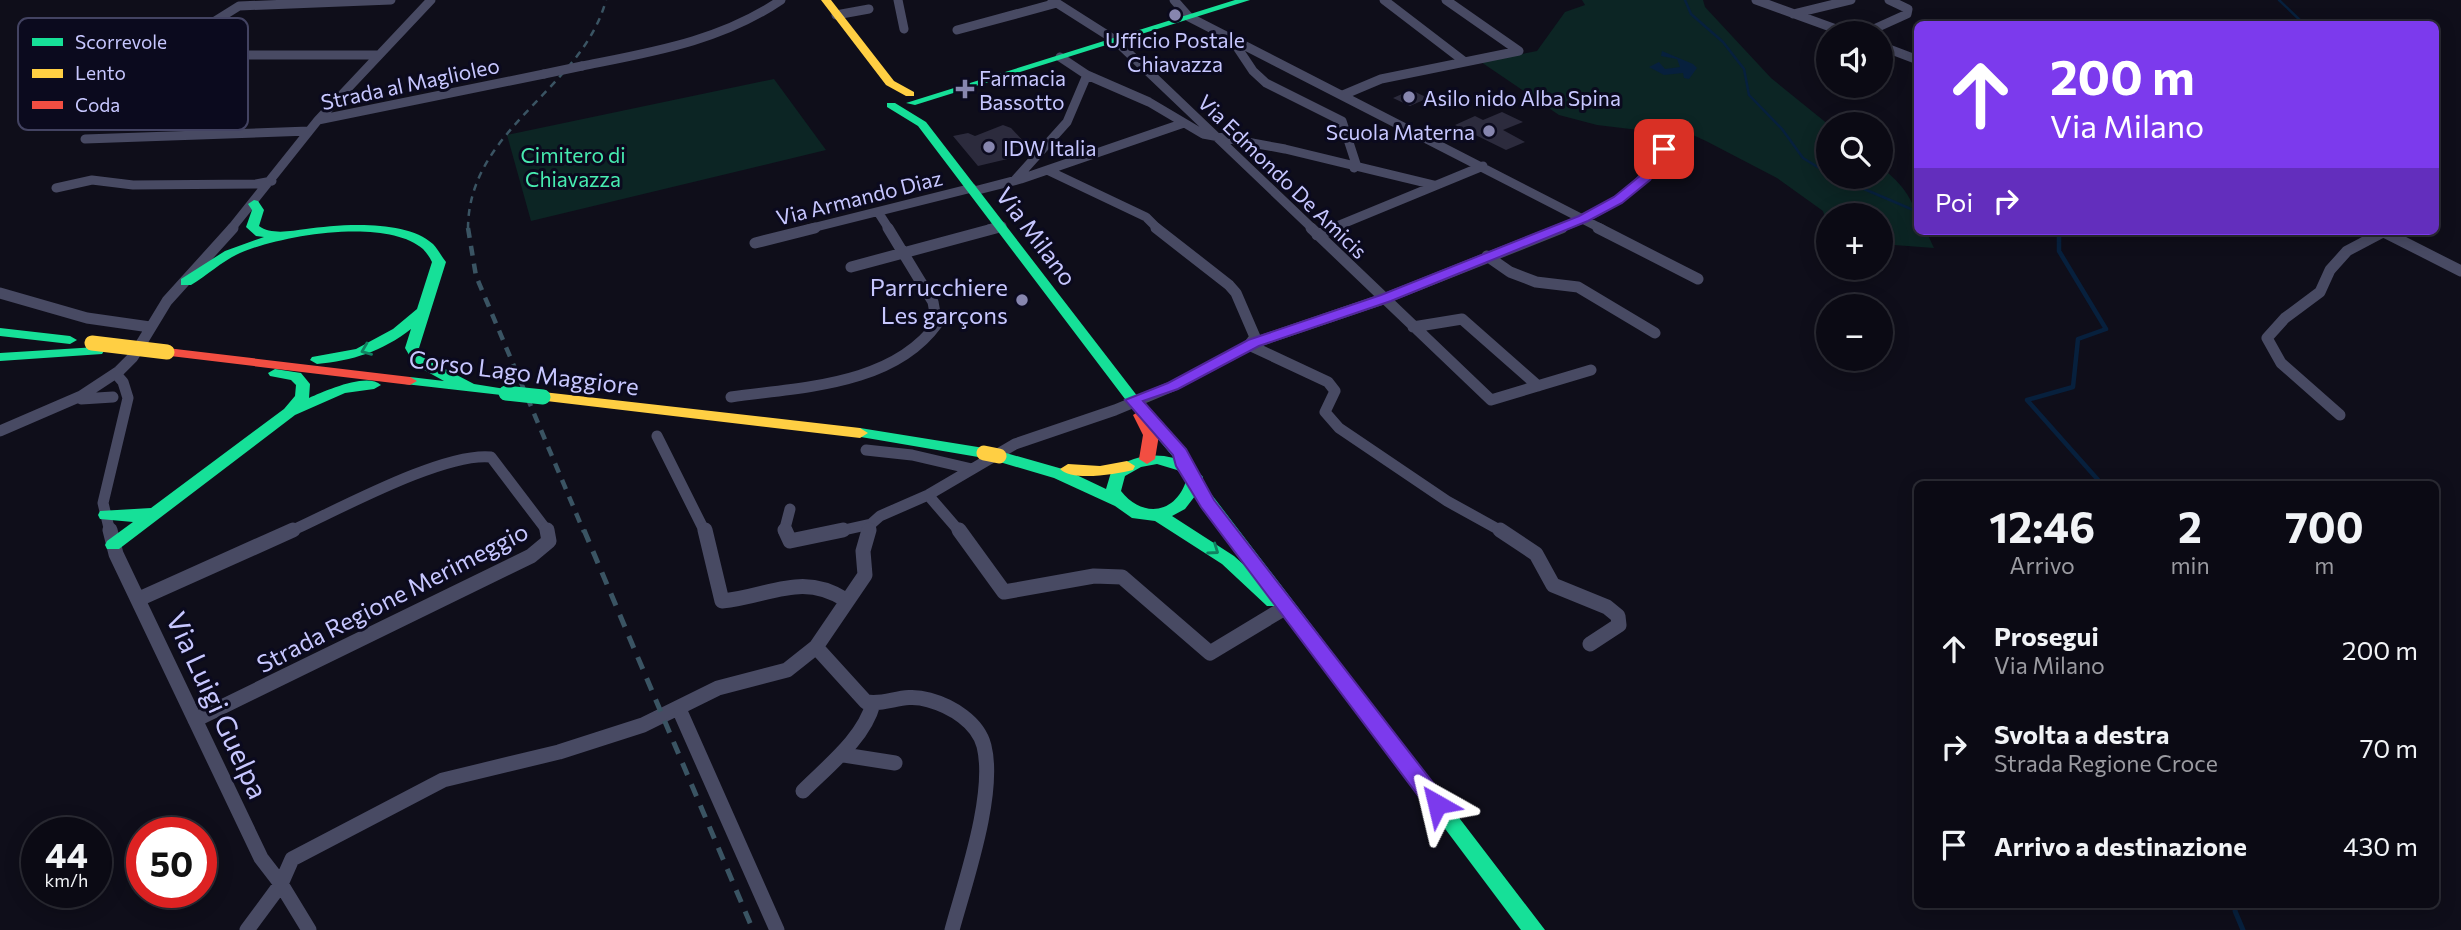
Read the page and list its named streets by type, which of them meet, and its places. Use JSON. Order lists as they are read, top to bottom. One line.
{"streets":{"main road":["Via Milano","Corso Lago Maggiore"],"street":["Strada al Maglioleo","Via Edmondo De Amicis","Via Armando Diaz","Strada Regione Merimeggio","Via Luigi Guelpa"]},"crossings":[["Via Armando Diaz","Via Milano"],["Via Milano","Corso Lago Maggiore"],["Strada Regione Merimeggio","Via Luigi Guelpa"]],"parks":["Cimitero di Chiavazza"],"places":{"other":["Ufficio Postale Chiavazza","Asilo nido Alba Spina","Scuola Materna","IDW Italia","Parrucchiere Les garçons"],"health":["Farmacia Bassotto"]},"legend":["Scorrevole","Lento","Coda"],"page":{"map_buttons":["+","−"],"turn":["200 m","Via Milano"],"then":"Poi","eta":["12:46","Arrivo","2","min","700","m"],"list":[{"name":"Prosegui","note":"Via Milano","value":"200 m"},{"name":"Svolta a destra","note":"Strada Regione Croce","value":"70 m"},{"name":"Arrivo a destinazione","value":"430 m"}],"speed":"44 km/h","limit":"50"}}
